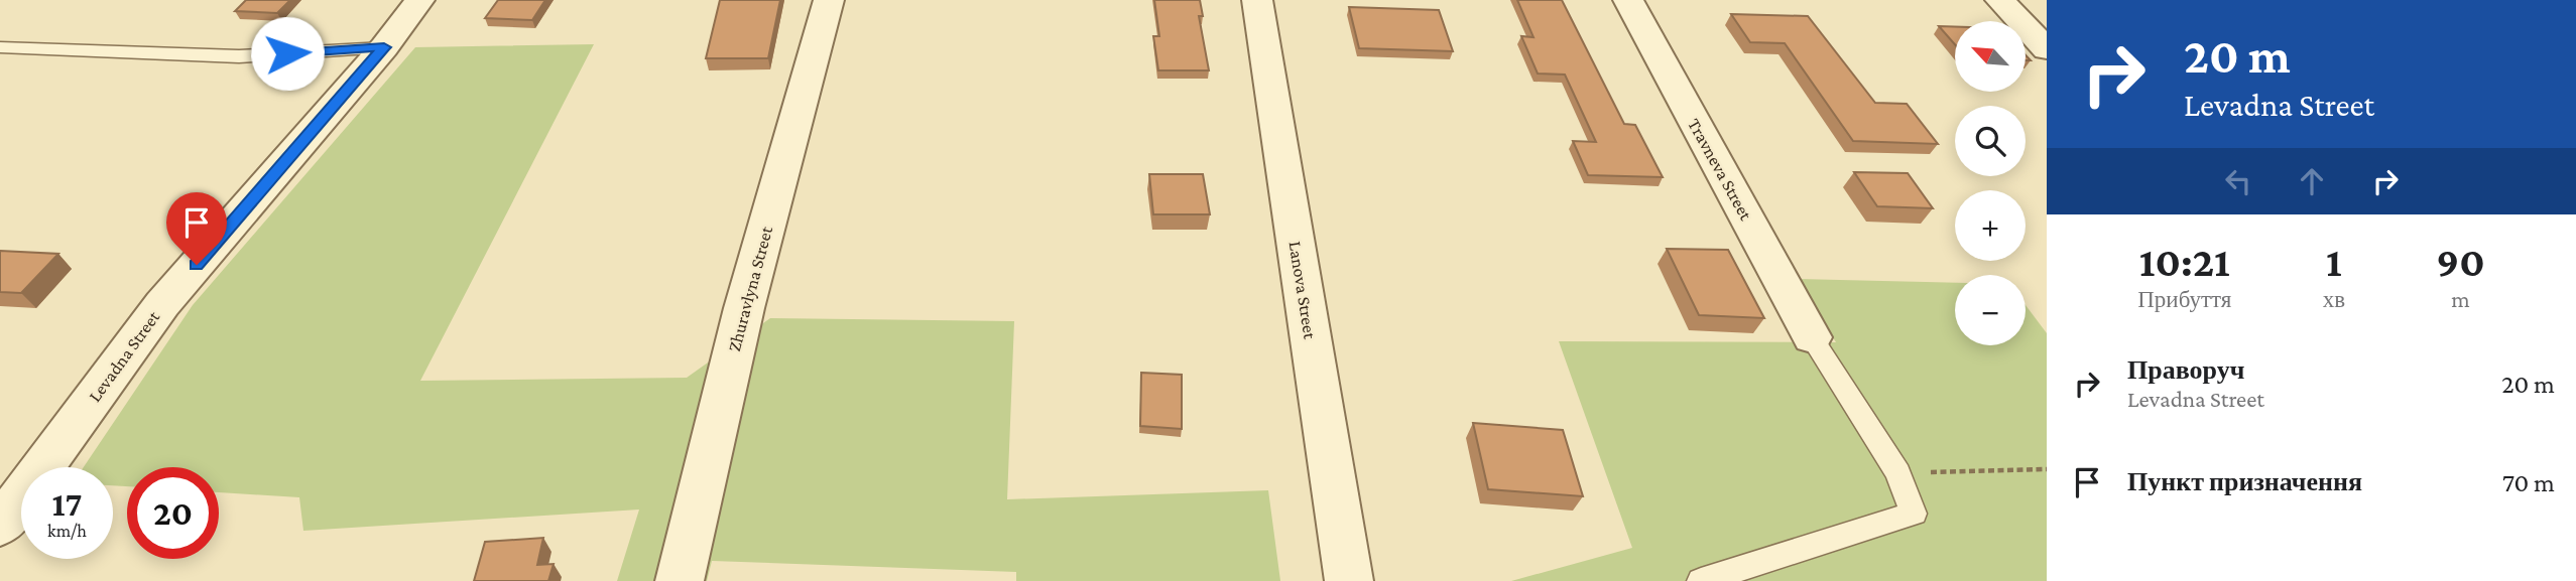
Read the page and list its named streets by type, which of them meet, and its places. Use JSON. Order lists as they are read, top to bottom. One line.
{"streets":{"street":["Travneva Street","Zhuravlyna Street","Lanova Street","Levadna Street"]},"north":"top left","page":{"turn":["20 m","Levadna Street"],"map_buttons":["+","−"],"eta":["10:21","Прибуття","1","хв","90","m"],"list":[{"name":"Праворуч","note":"Levadna Street","value":"20 m"},{"name":"Пункт призначення","value":"70 m"}],"speed":"17 km/h","limit":"20"}}
